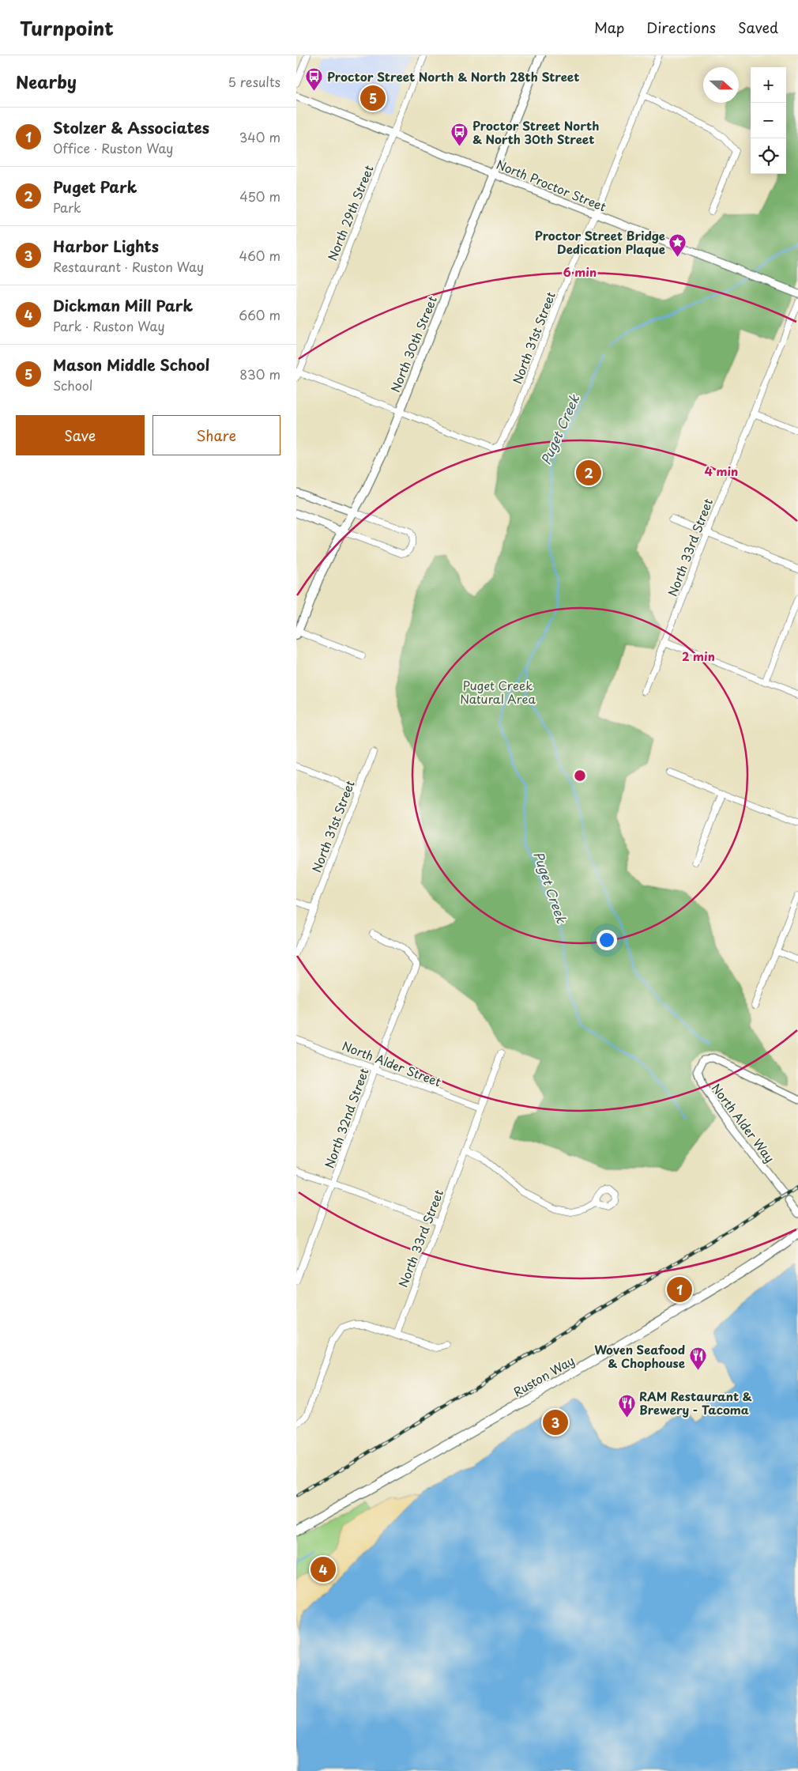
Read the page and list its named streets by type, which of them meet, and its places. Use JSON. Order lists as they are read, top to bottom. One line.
{"streets":{"main road":["North 30th Street","Ruston Way"],"street":["North Proctor Street","North 29th Street","North 31st Street","North 33rd Street","North Alder Street","North 32nd Street","North Alder Way"]},"crossings":[["North Proctor Street","North 29th Street"],["North Proctor Street","North 31st Street"],["North Proctor Street","North 30th Street"],["North 31st Street","North 30th Street"],["North 33rd Street","North Alder Street"],["North Alder Street","North 32nd Street"]],"water":["Puget Creek"],"parks":["Puget Creek Natural Area"],"places":{"bus stop":["Proctor Street North & North 28th Street","Proctor Street North & North 30th Street"],"place":["Proctor Street Bridge Dedication Plaque"],"restaurant":["Woven Seafood & Chophouse","RAM Restaurant & Brewery - Tacoma"]},"north":"right","page":{"header":"Turnpoint","nav":["Map","Directions","Saved"],"heading":["Nearby","5 results"],"map_buttons":["+","−"],"pins":["5","2","1","3","4"],"list":[{"mark":"1","name":"Stolzer & Associates","note":"Office · Ruston Way","value":"340 m"},{"mark":"2","name":"Puget Park","note":"Park","value":"450 m"},{"mark":"3","name":"Harbor Lights","note":"Restaurant · Ruston Way","value":"460 m"},{"mark":"4","name":"Dickman Mill Park","note":"Park · Ruston Way","value":"660 m"},{"mark":"5","name":"Mason Middle School","note":"School","value":"830 m"}],"buttons":["Save","Share"]},"rings":["6 min","4 min","2 min"]}
